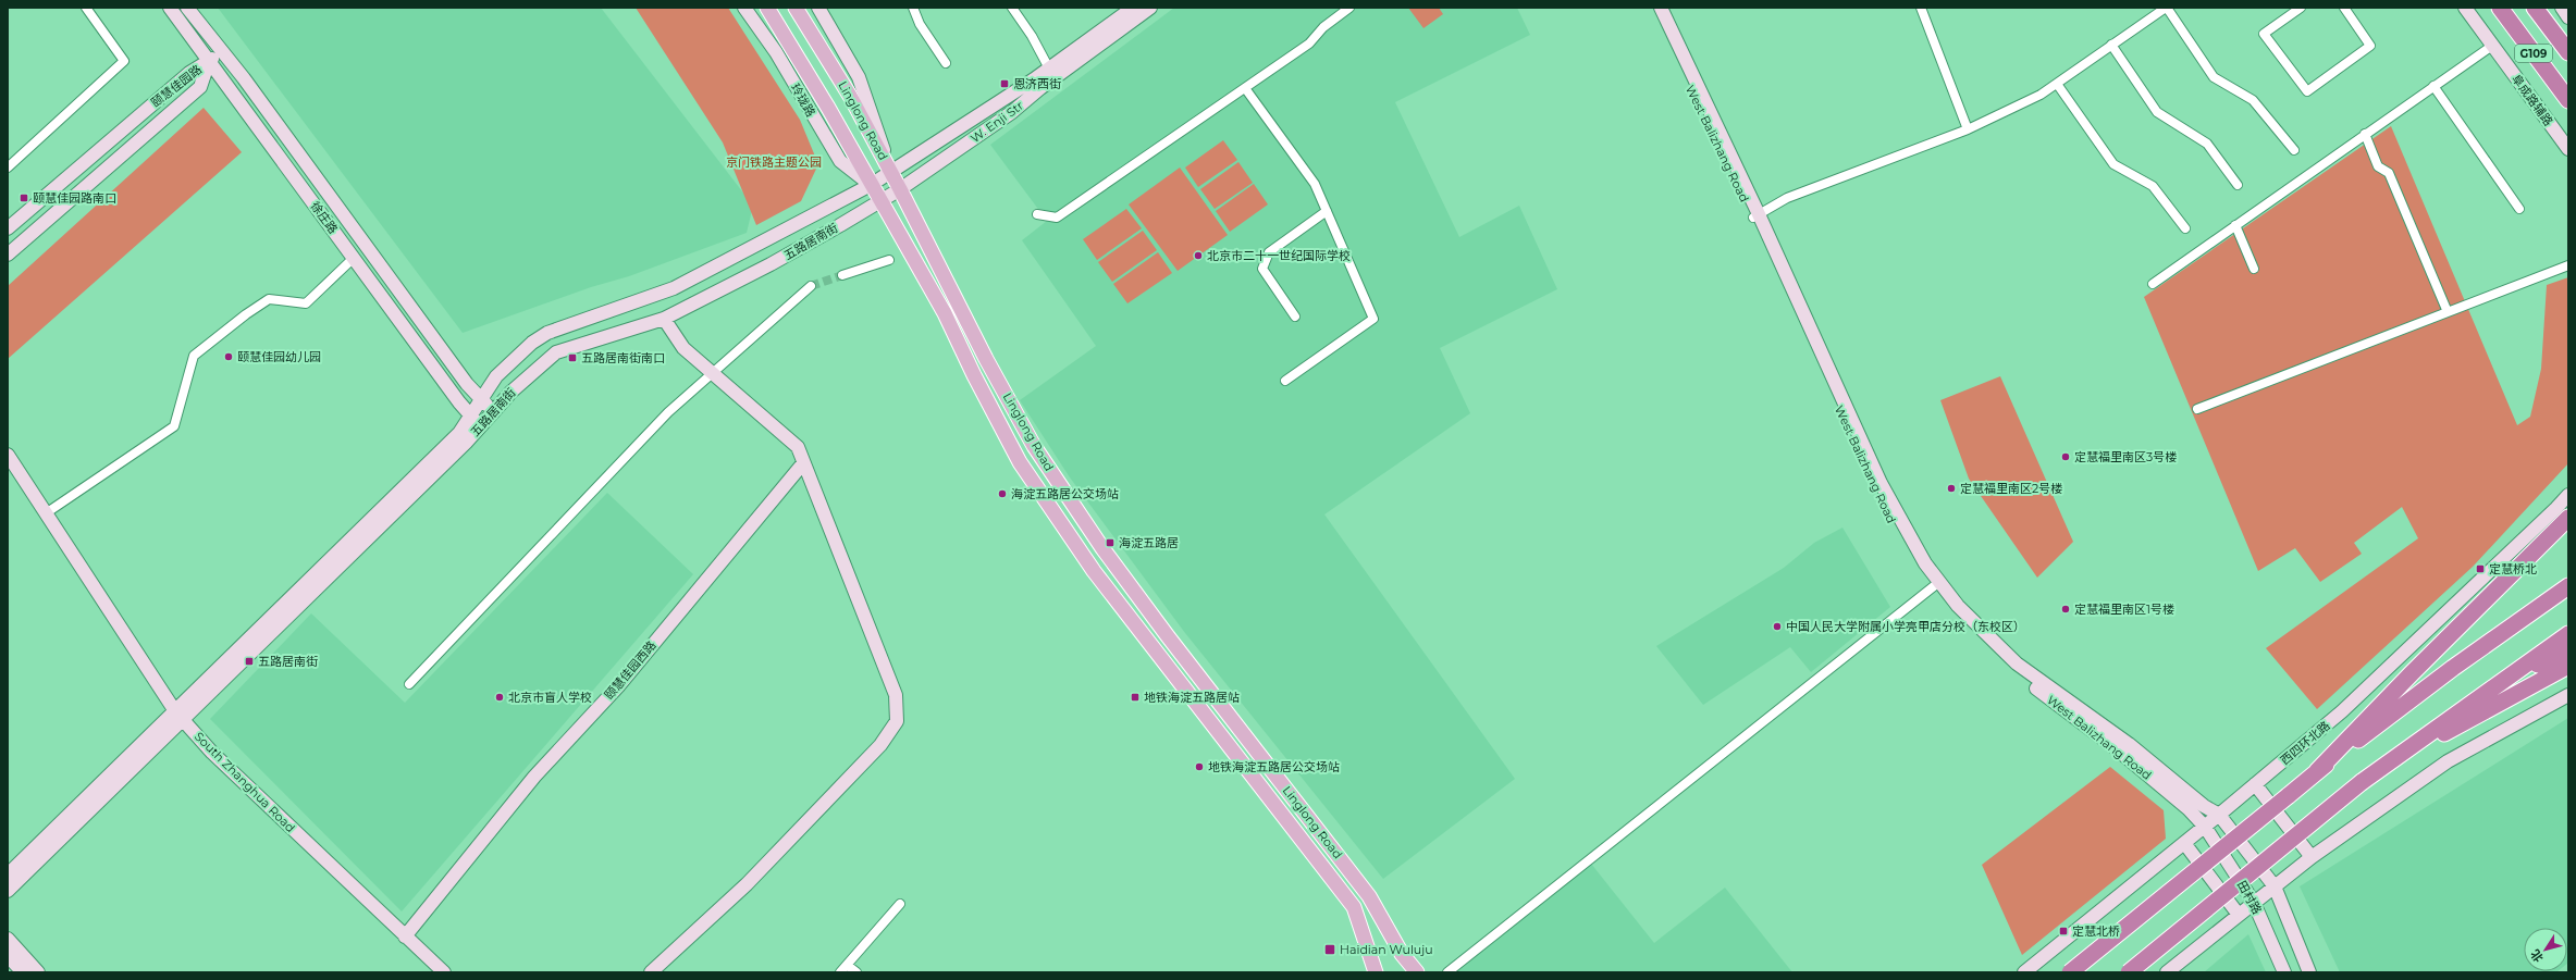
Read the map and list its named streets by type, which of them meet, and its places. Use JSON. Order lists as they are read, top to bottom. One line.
{"streets":{"highway":["G109"],"main road":["Linglong Road"],"street":["颐慧佳园路","玲珑路","阜成路辅路","W. Enji Str","West Balizhang Road","徐庄路","五路居南街","颐慧佳园西路","西四环北路","South Zhanghua Road","田村路"]},"crossings":[["颐慧佳园路","徐庄路"],["玲珑路","Linglong Road"],["玲珑路","W. Enji Str"],["玲珑路","五路居南街"],["Linglong Road","W. Enji Str"],["Linglong Road","五路居南街"],["W. Enji Str","五路居南街"],["West Balizhang Road","西四环北路"],["West Balizhang Road","田村路"],["徐庄路","五路居南街"],["五路居南街","South Zhanghua Road"],["西四环北路","田村路"]],"parks":["京门铁路主题公园"],"places":{"transit":["恩济西街","颐慧佳园路南口","五路居南街南口","海淀五路居","定慧桥北","五路居南街","地铁海淀五路居站","定慧北桥","Haidian Wuluju"],"other":["北京市二十一世纪国际学校","颐慧佳园幼儿园","定慧福里南区3号楼","定慧福里南区2号楼","海淀五路居公交场站","定慧福里南区1号楼","中国人民大学附属小学亮甲店分校（东校区）","北京市盲人学校","地铁海淀五路居公交场站"]},"north":"bottom left"}
